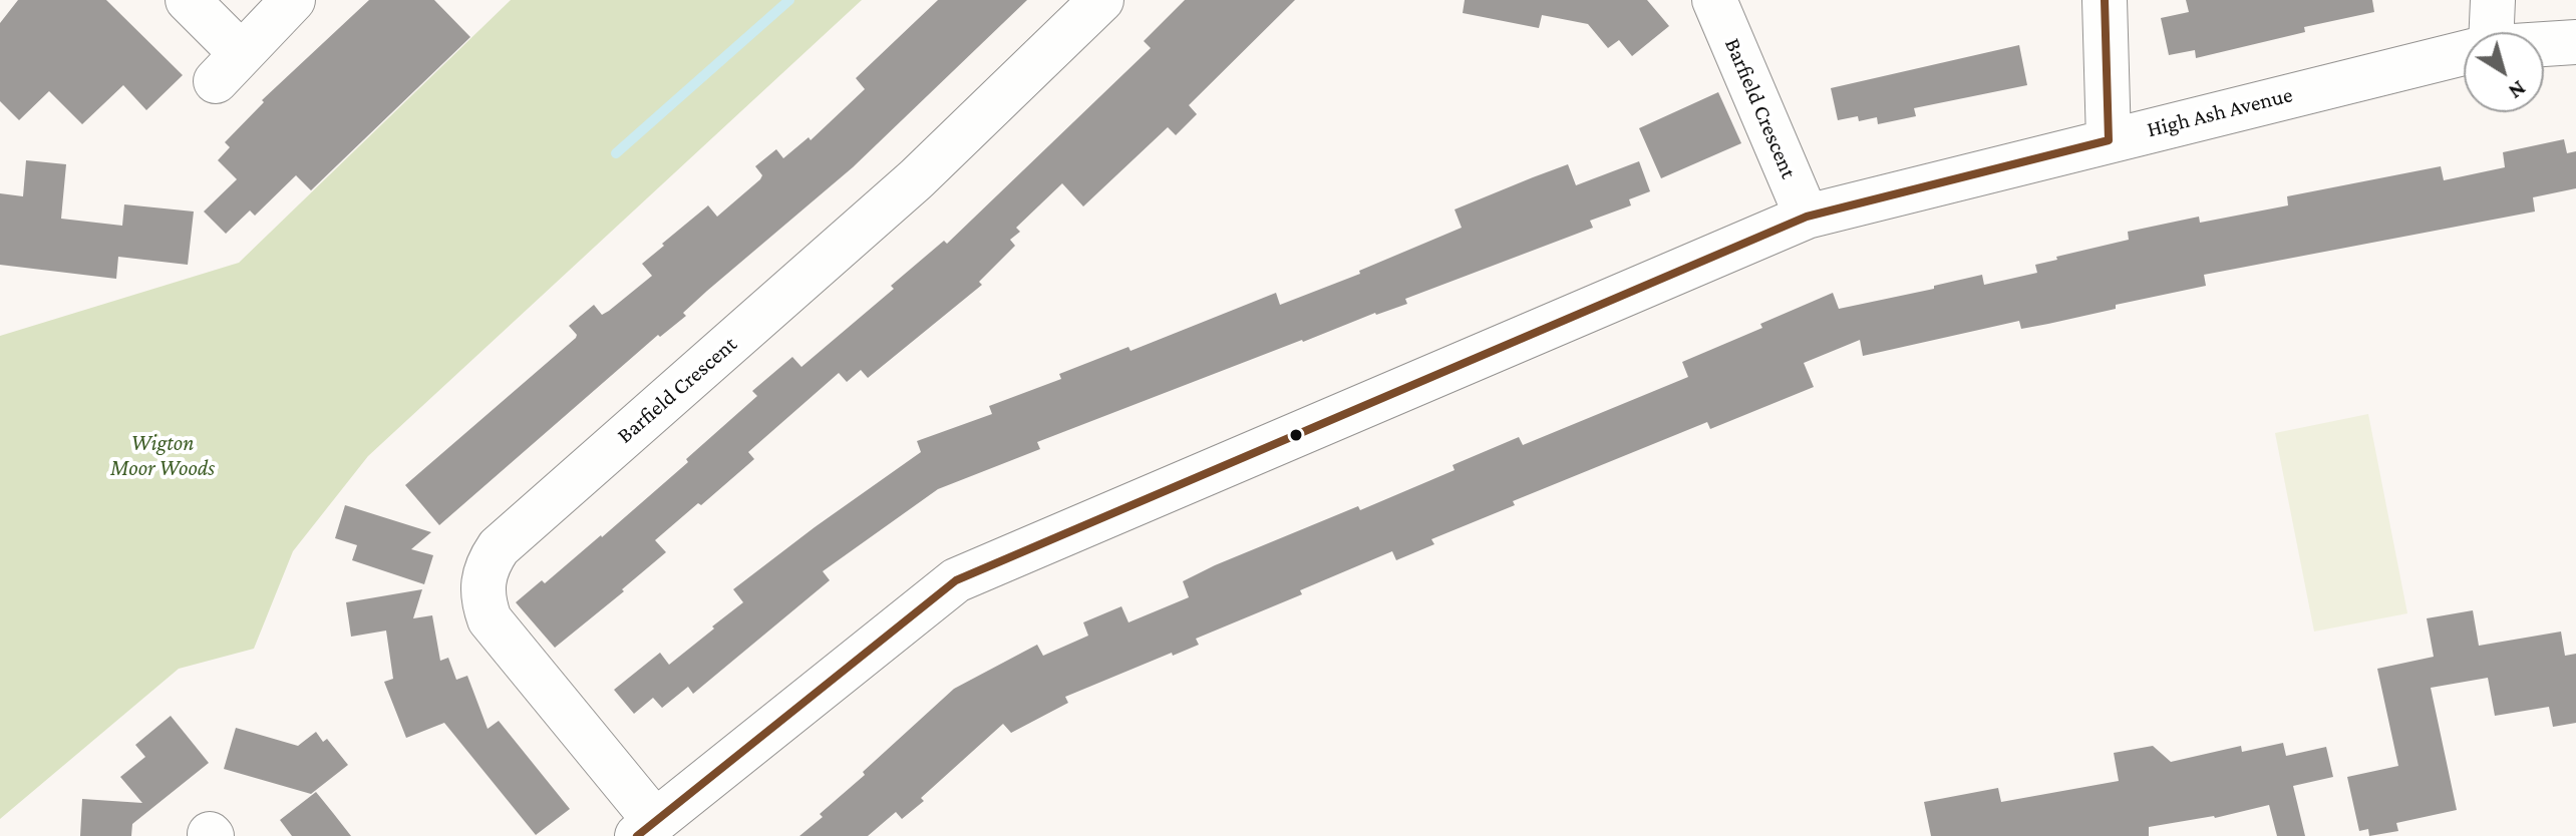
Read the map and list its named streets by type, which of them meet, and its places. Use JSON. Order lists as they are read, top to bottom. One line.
{"streets":{"street":["Barfield Crescent","High Ash Avenue"]},"crossings":[["Barfield Crescent","High Ash Avenue"]],"parks":["Wigton Moor Woods"],"north":"bottom right"}
